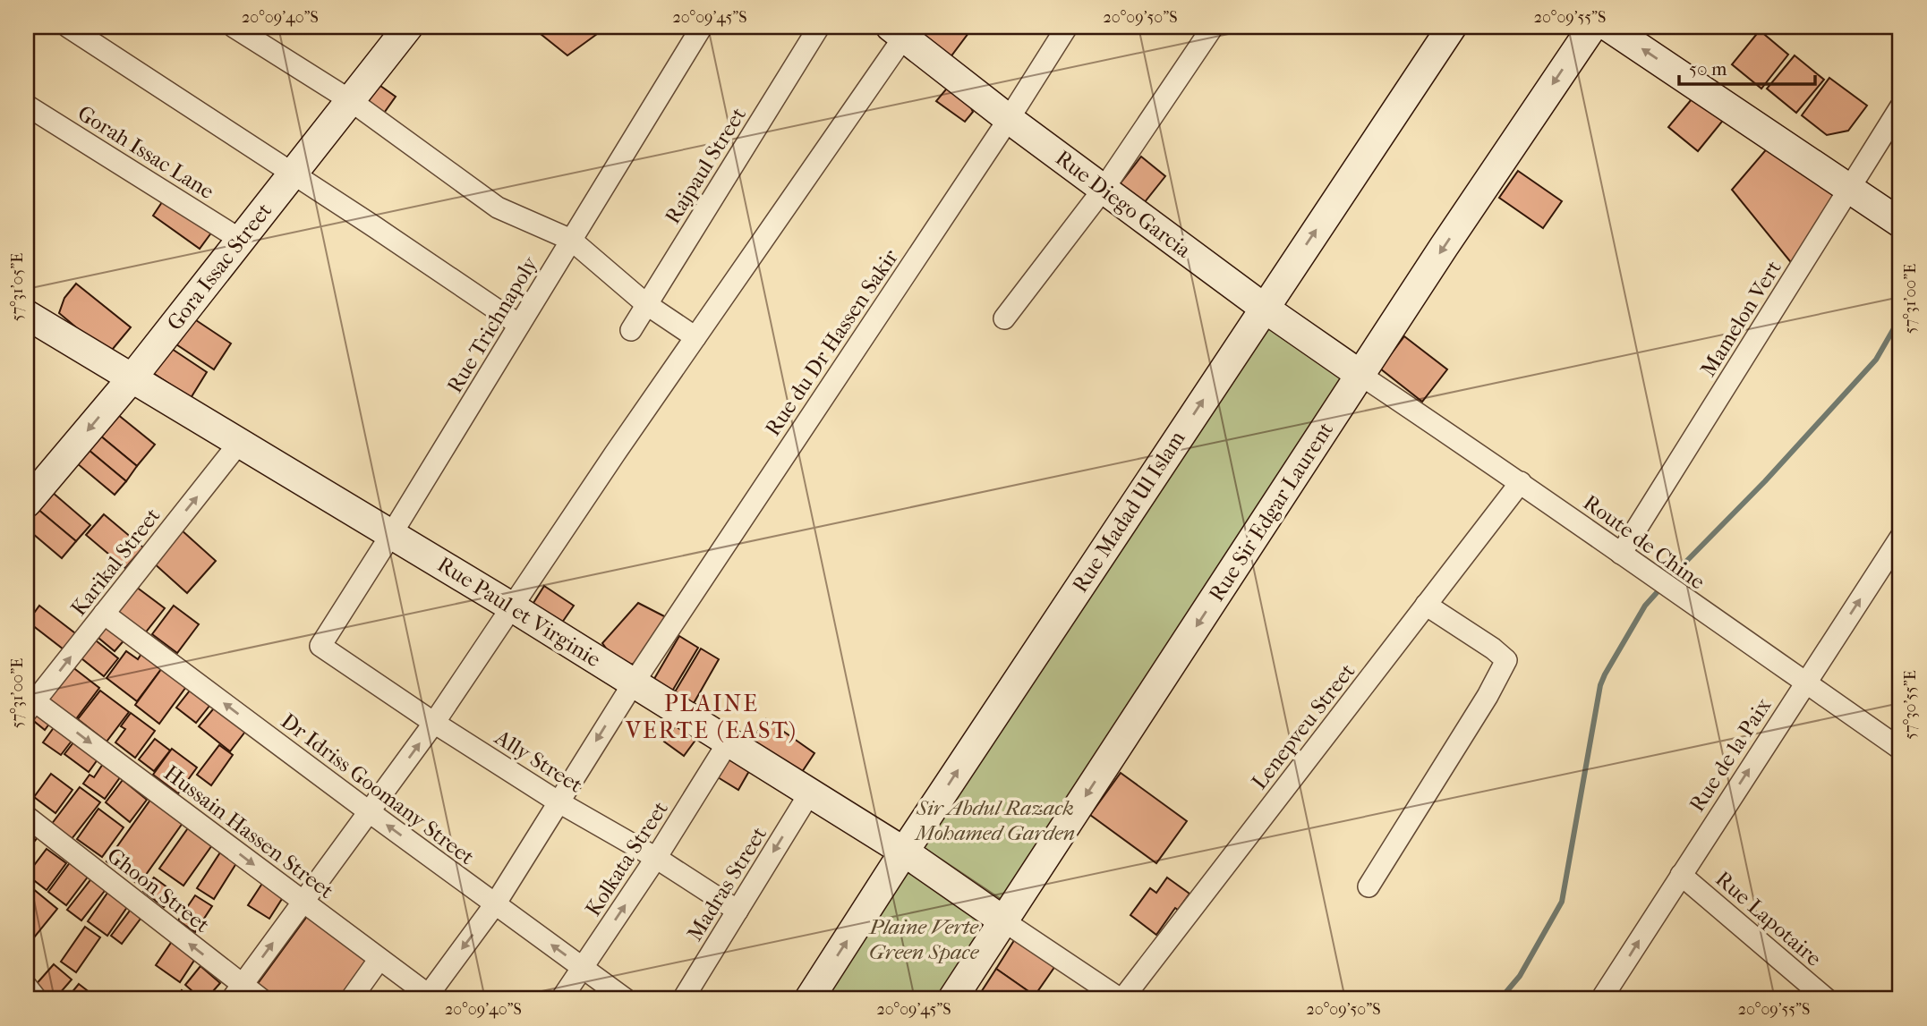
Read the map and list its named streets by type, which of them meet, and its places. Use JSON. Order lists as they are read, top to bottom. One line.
{"streets":{"main road":["Rue Diego Garcia","Gora Issac Street","Rue Madad Ul Islam","Rue Sir Edgar Laurent","Rue Paul et Virginie"],"street":["Gorah Issac Lane","Rajpaul Street","Mamelon Vert","Rue Trichnapoly","Rue du Dr Hassen Sakir","Route de Chine","Karikal Street","Lenepveu Street","Rue de la Paix","Ally Street","Dr Idriss Goomany Street","Hussain Hassen Street","Kolkata Street","Madras Street","Ghoon Street","Rue Lapotaire"]},"crossings":[["Gorah Issac Lane","Gora Issac Street"],["Rue Diego Garcia","Rue du Dr Hassen Sakir"],["Rue Diego Garcia","Rue Madad Ul Islam"],["Rue Diego Garcia","Rue Sir Edgar Laurent"],["Rue Diego Garcia","Route de Chine"],["Gora Issac Street","Rue Paul et Virginie"],["Mamelon Vert","Route de Chine"],["Rue Trichnapoly","Rue Paul et Virginie"],["Rue Trichnapoly","Ally Street"],["Rue du Dr Hassen Sakir","Rue Paul et Virginie"],["Rue du Dr Hassen Sakir","Ally Street"],["Rue du Dr Hassen Sakir","Dr Idriss Goomany Street"],["Rue du Dr Hassen Sakir","Hussain Hassen Street"],["Rue Madad Ul Islam","Rue Paul et Virginie"],["Rue Sir Edgar Laurent","Route de Chine"],["Rue Sir Edgar Laurent","Rue Paul et Virginie"],["Route de Chine","Lenepveu Street"],["Route de Chine","Rue de la Paix"],["Karikal Street","Rue Paul et Virginie"],["Karikal Street","Dr Idriss Goomany Street"],["Karikal Street","Hussain Hassen Street"],["Rue Paul et Virginie","Kolkata Street"],["Rue Paul et Virginie","Madras Street"],["Rue de la Paix","Rue Lapotaire"],["Ally Street","Kolkata Street"],["Ally Street","Madras Street"],["Dr Idriss Goomany Street","Kolkata Street"]],"one_way":["Rue Madad Ul Islam","Rue Sir Edgar Laurent","Karikal Street","Rue de la Paix","Dr Idriss Goomany Street","Hussain Hassen Street","Kolkata Street","Madras Street","Ghoon Street"],"districts":["PLAINE VERTE (EAST)"],"parks":["Sir Abdul Razack Mohamed Garden","Plaine Verte Green Space"],"scale_bar":"50 m","coordinates":["20°09'40\"S","20°09'45\"S","20°09'50\"S","20°09'55\"S","57°31'05\"E","57°31'00\"E","57°30'55\"E"]}
